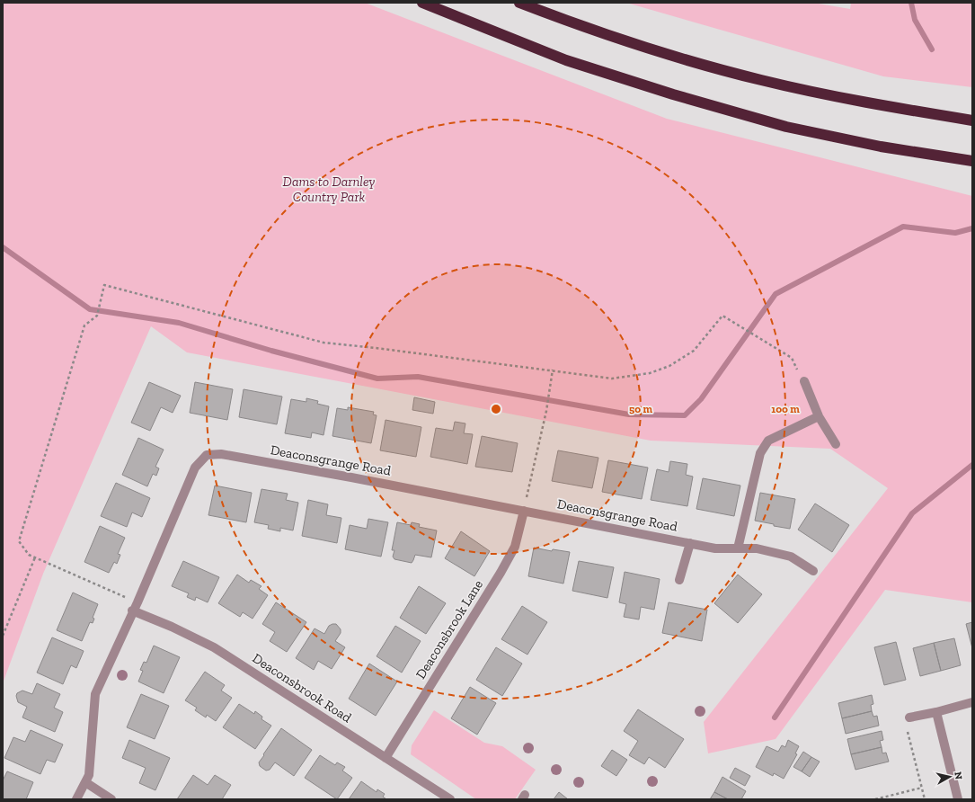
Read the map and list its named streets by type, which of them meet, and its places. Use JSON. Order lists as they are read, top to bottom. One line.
{"streets":{"street":["Deaconsgrange Road","Deaconsbrook Lane","Deaconsbrook Road"]},"crossings":[["Deaconsgrange Road","Deaconsbrook Lane"],["Deaconsgrange Road","Deaconsbrook Road"],["Deaconsbrook Lane","Deaconsbrook Road"]],"parks":["Dams to Darnley Country Park"],"north":"right","rings":["50 m","100 m"]}
